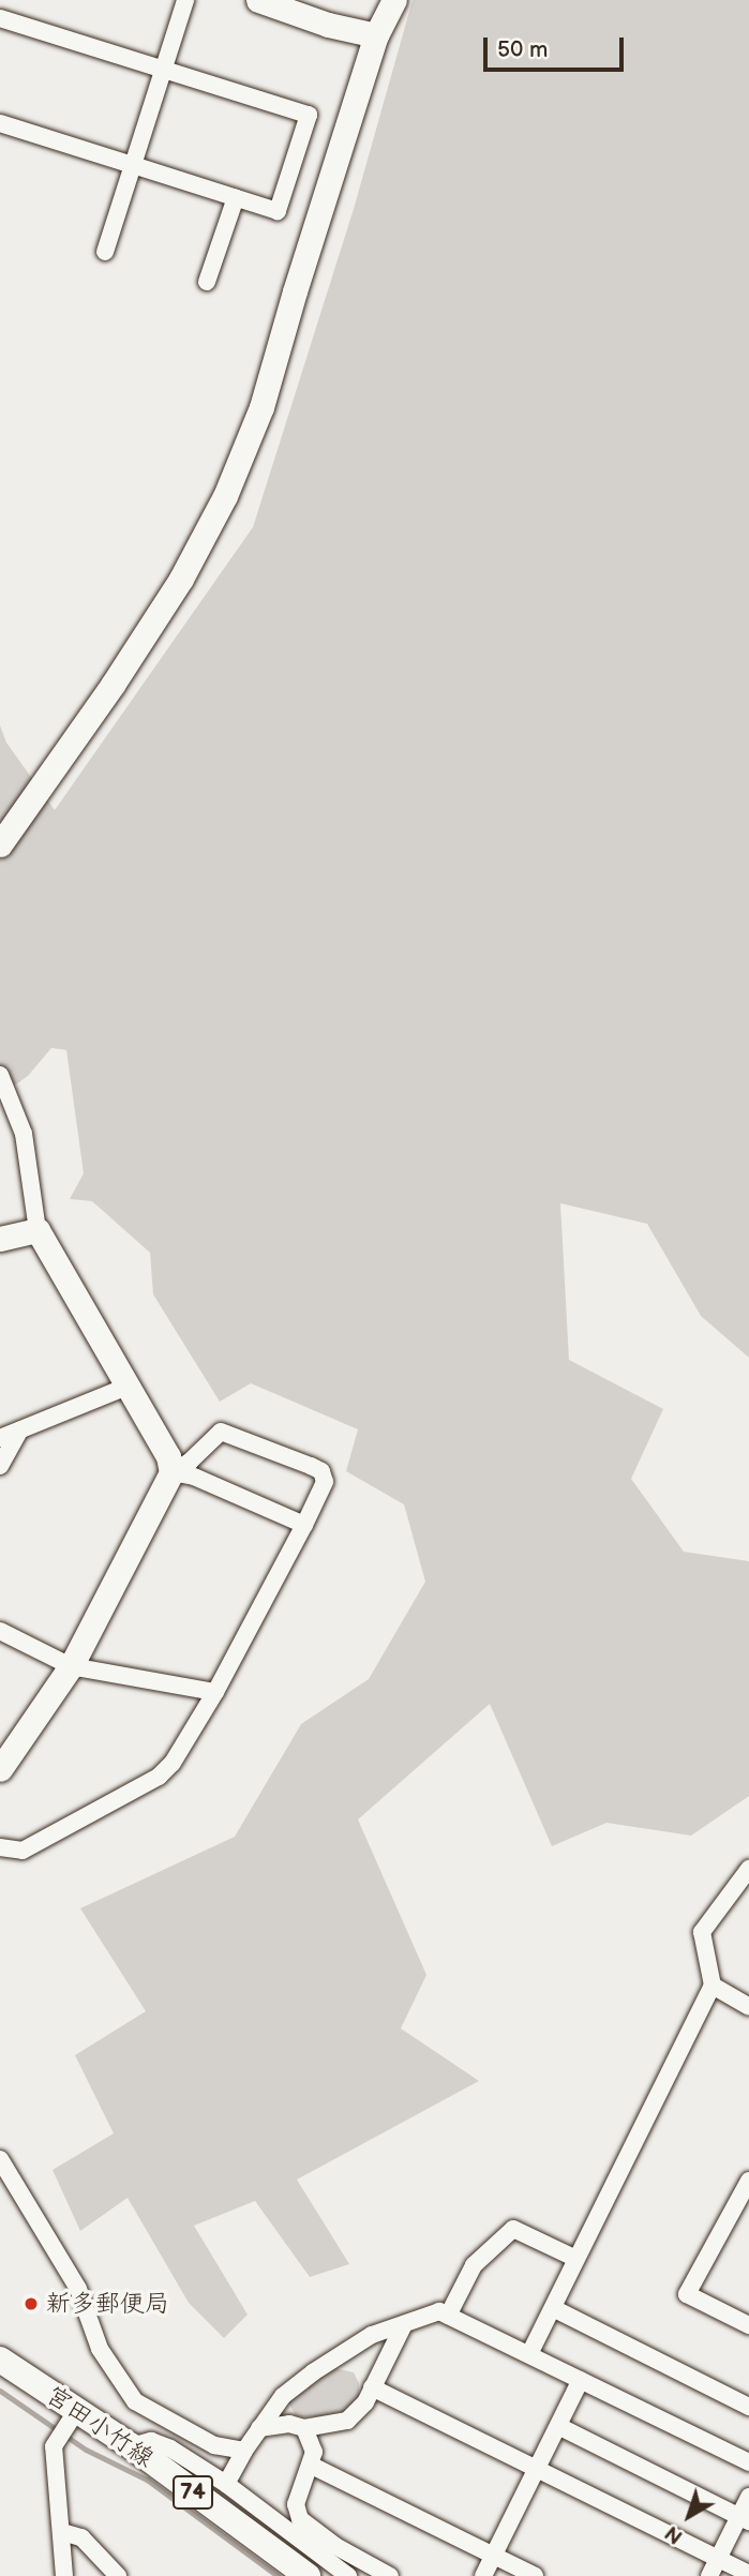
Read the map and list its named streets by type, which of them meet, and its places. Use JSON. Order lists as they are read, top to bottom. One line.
{"streets":{"main road":["宮田小竹線","74"]},"places":["新多郵便局"],"scale_bar":"50 m","north":"bottom left"}
